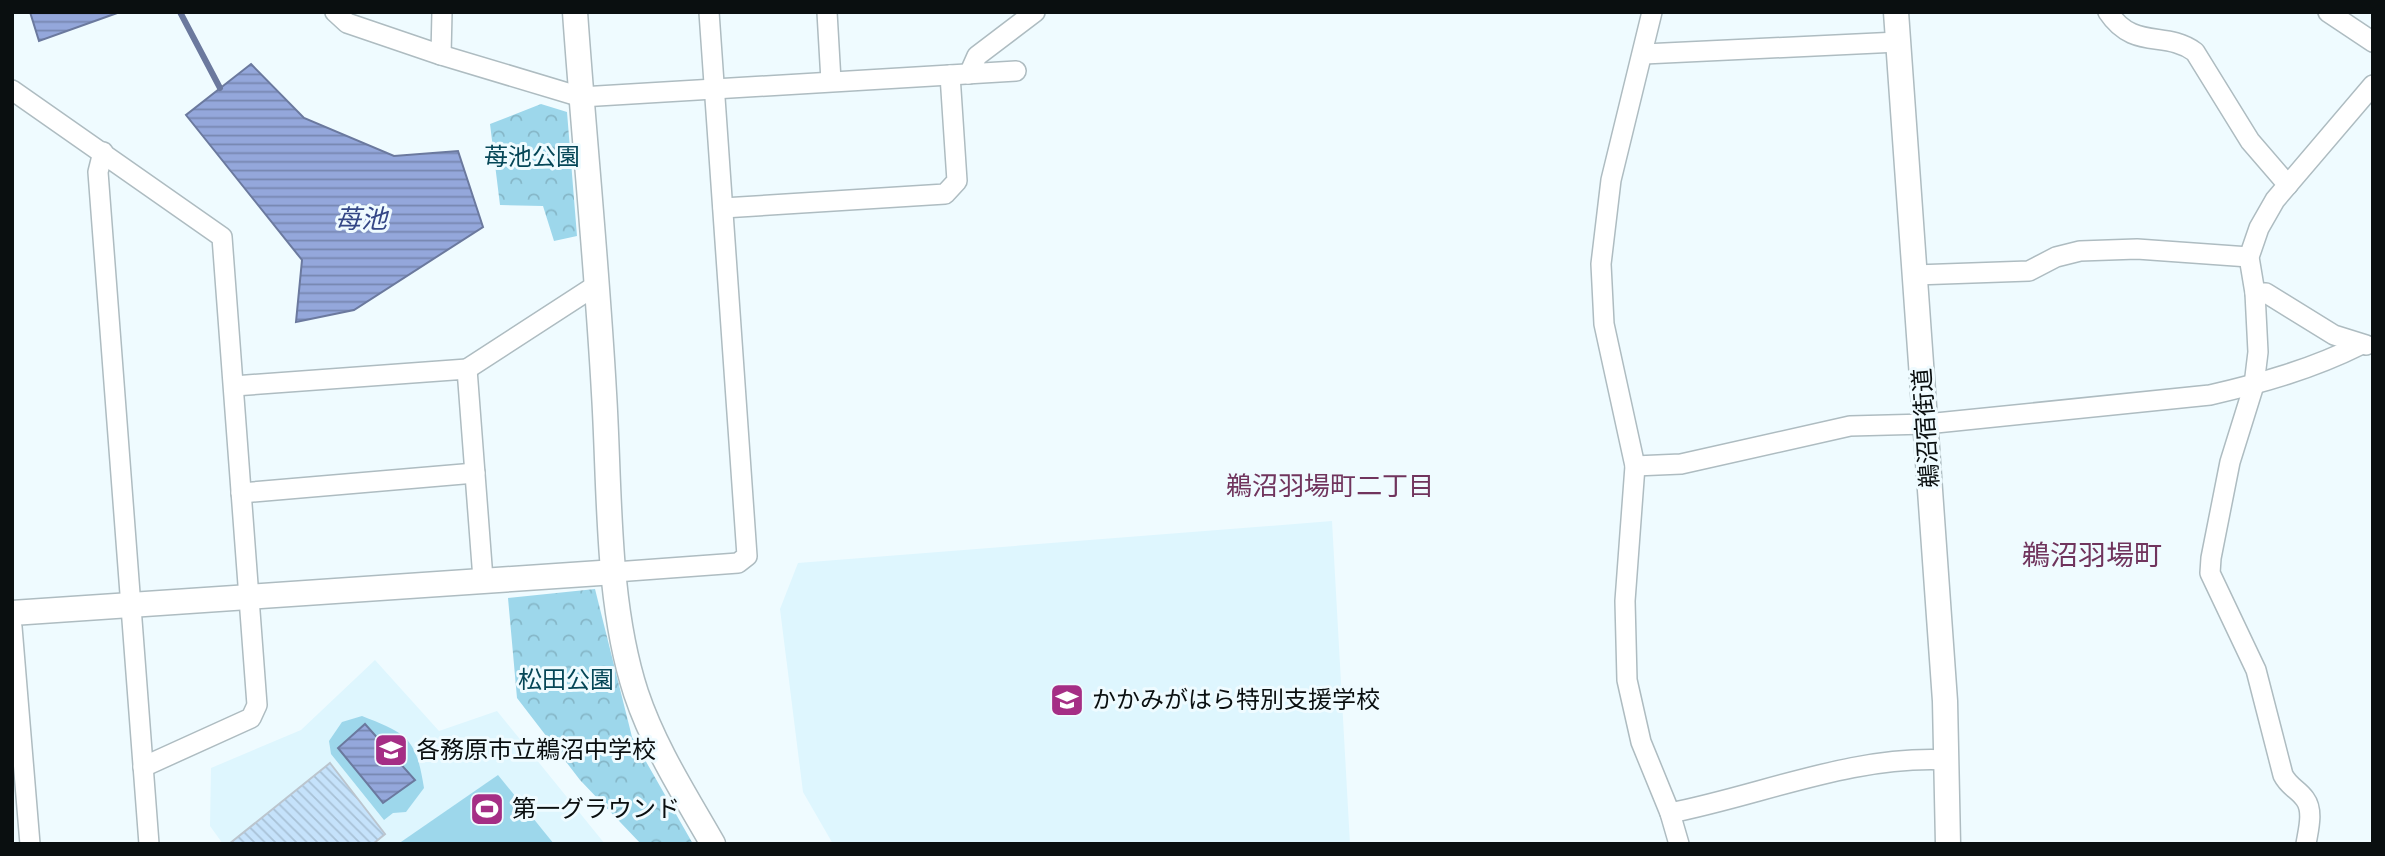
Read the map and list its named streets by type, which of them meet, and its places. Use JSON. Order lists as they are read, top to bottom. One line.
{"streets":{"street":["鵜沼宿街道"]},"districts":["鵜沼羽場町二丁目","鵜沼羽場町"],"water":["苺池"],"parks":["苺池公園","松田公園"],"places":{"school or university":["かかみがはら特別支援学校","各務原市立鵜沼中学校"],"sports":["第一グラウンド"]}}
